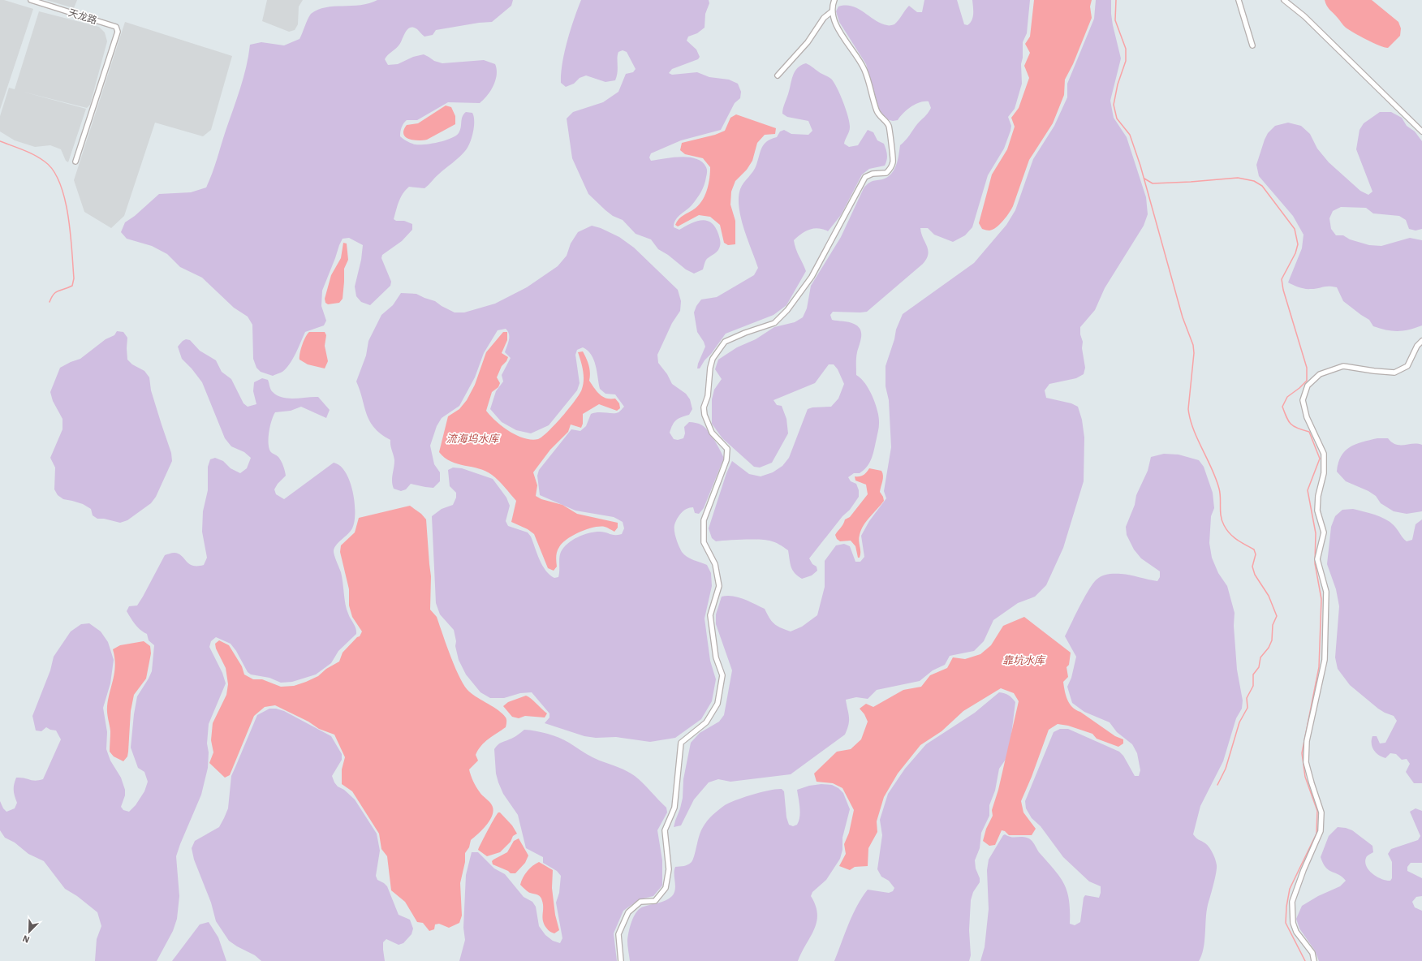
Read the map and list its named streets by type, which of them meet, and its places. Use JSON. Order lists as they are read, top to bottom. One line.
{"streets":{"street":["天龙路"]},"water":["流海坞水库","靠坑水库"],"north":"bottom left"}
